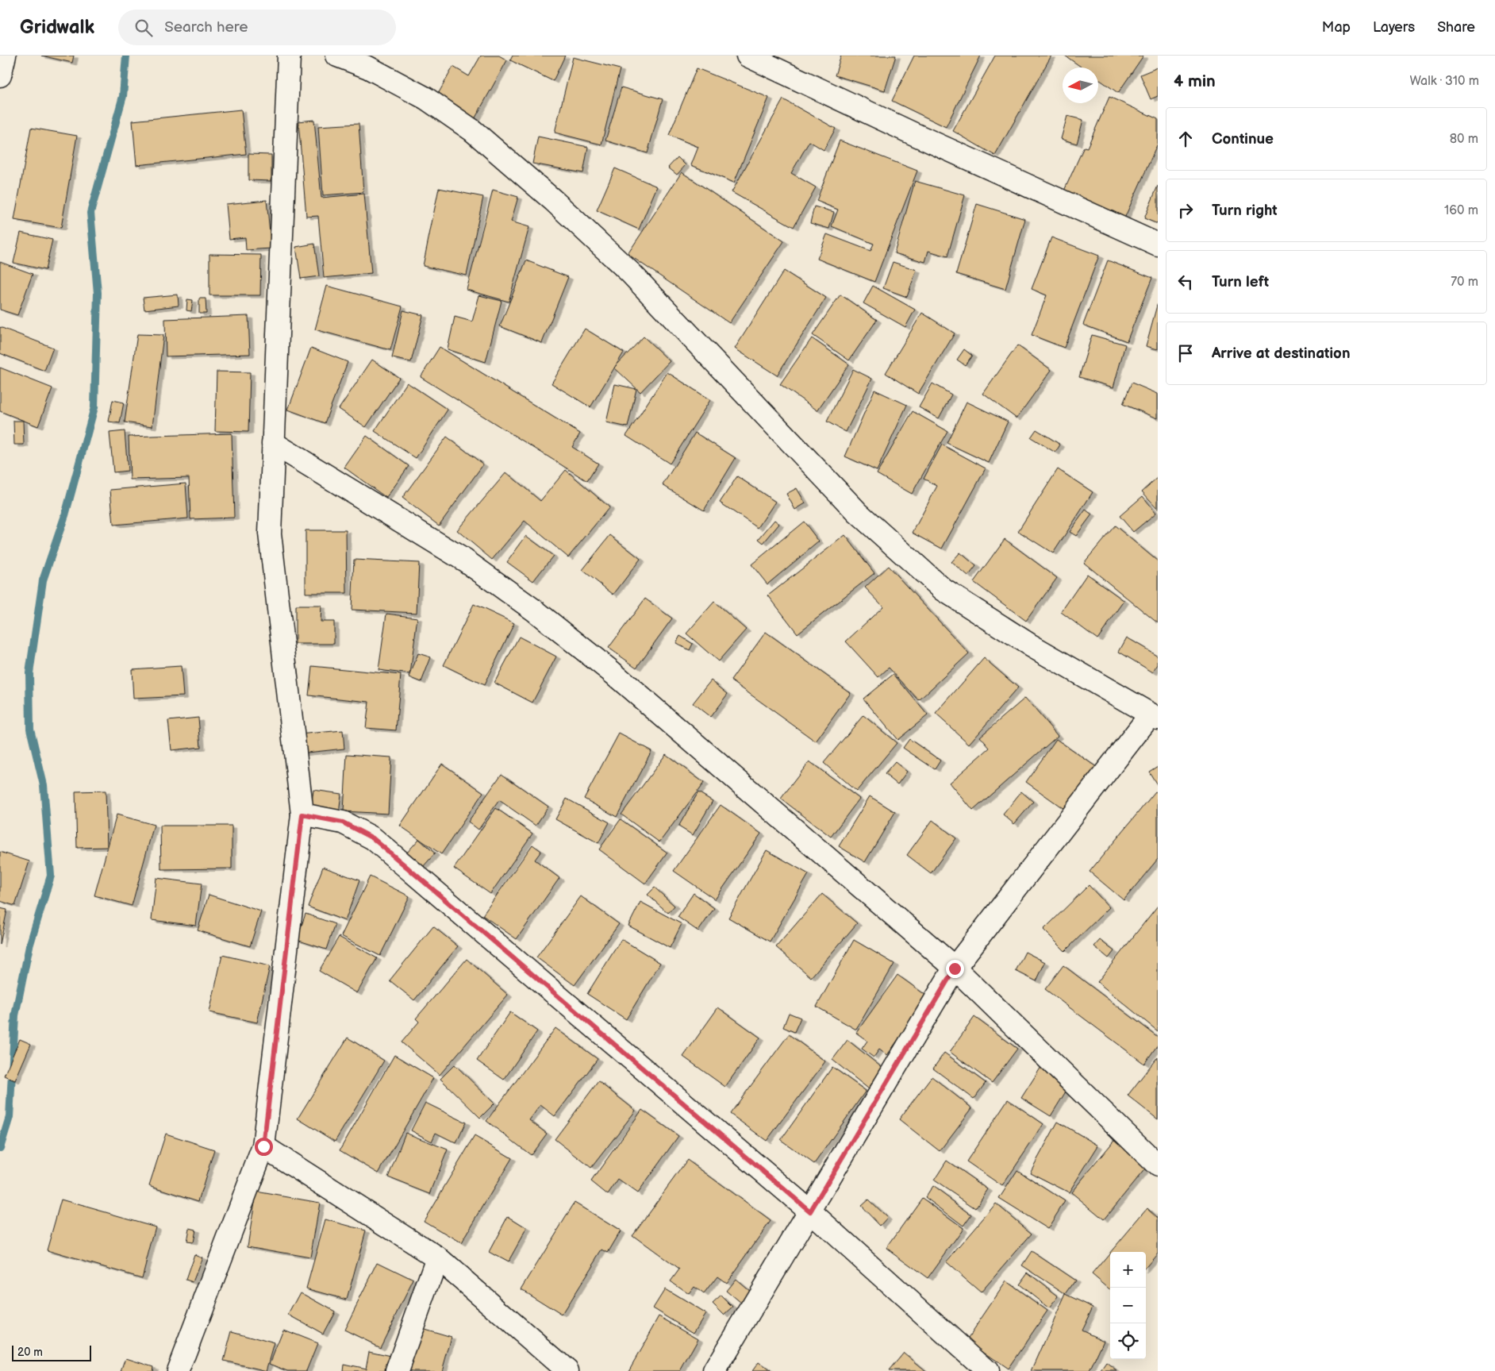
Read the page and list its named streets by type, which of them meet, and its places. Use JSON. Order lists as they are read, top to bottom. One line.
{"scale_bar":"20 m","north":"left","page":{"header":"Gridwalk","search":"Search here","nav":["Map","Layers","Share"],"heading":["4 min","Walk · 310 m"],"list":[["Continue","80 m"],["Turn right","160 m"],["Turn left","70 m"],"Arrive at destination"],"map_buttons":["+","−"],"scale":"20 m"}}
